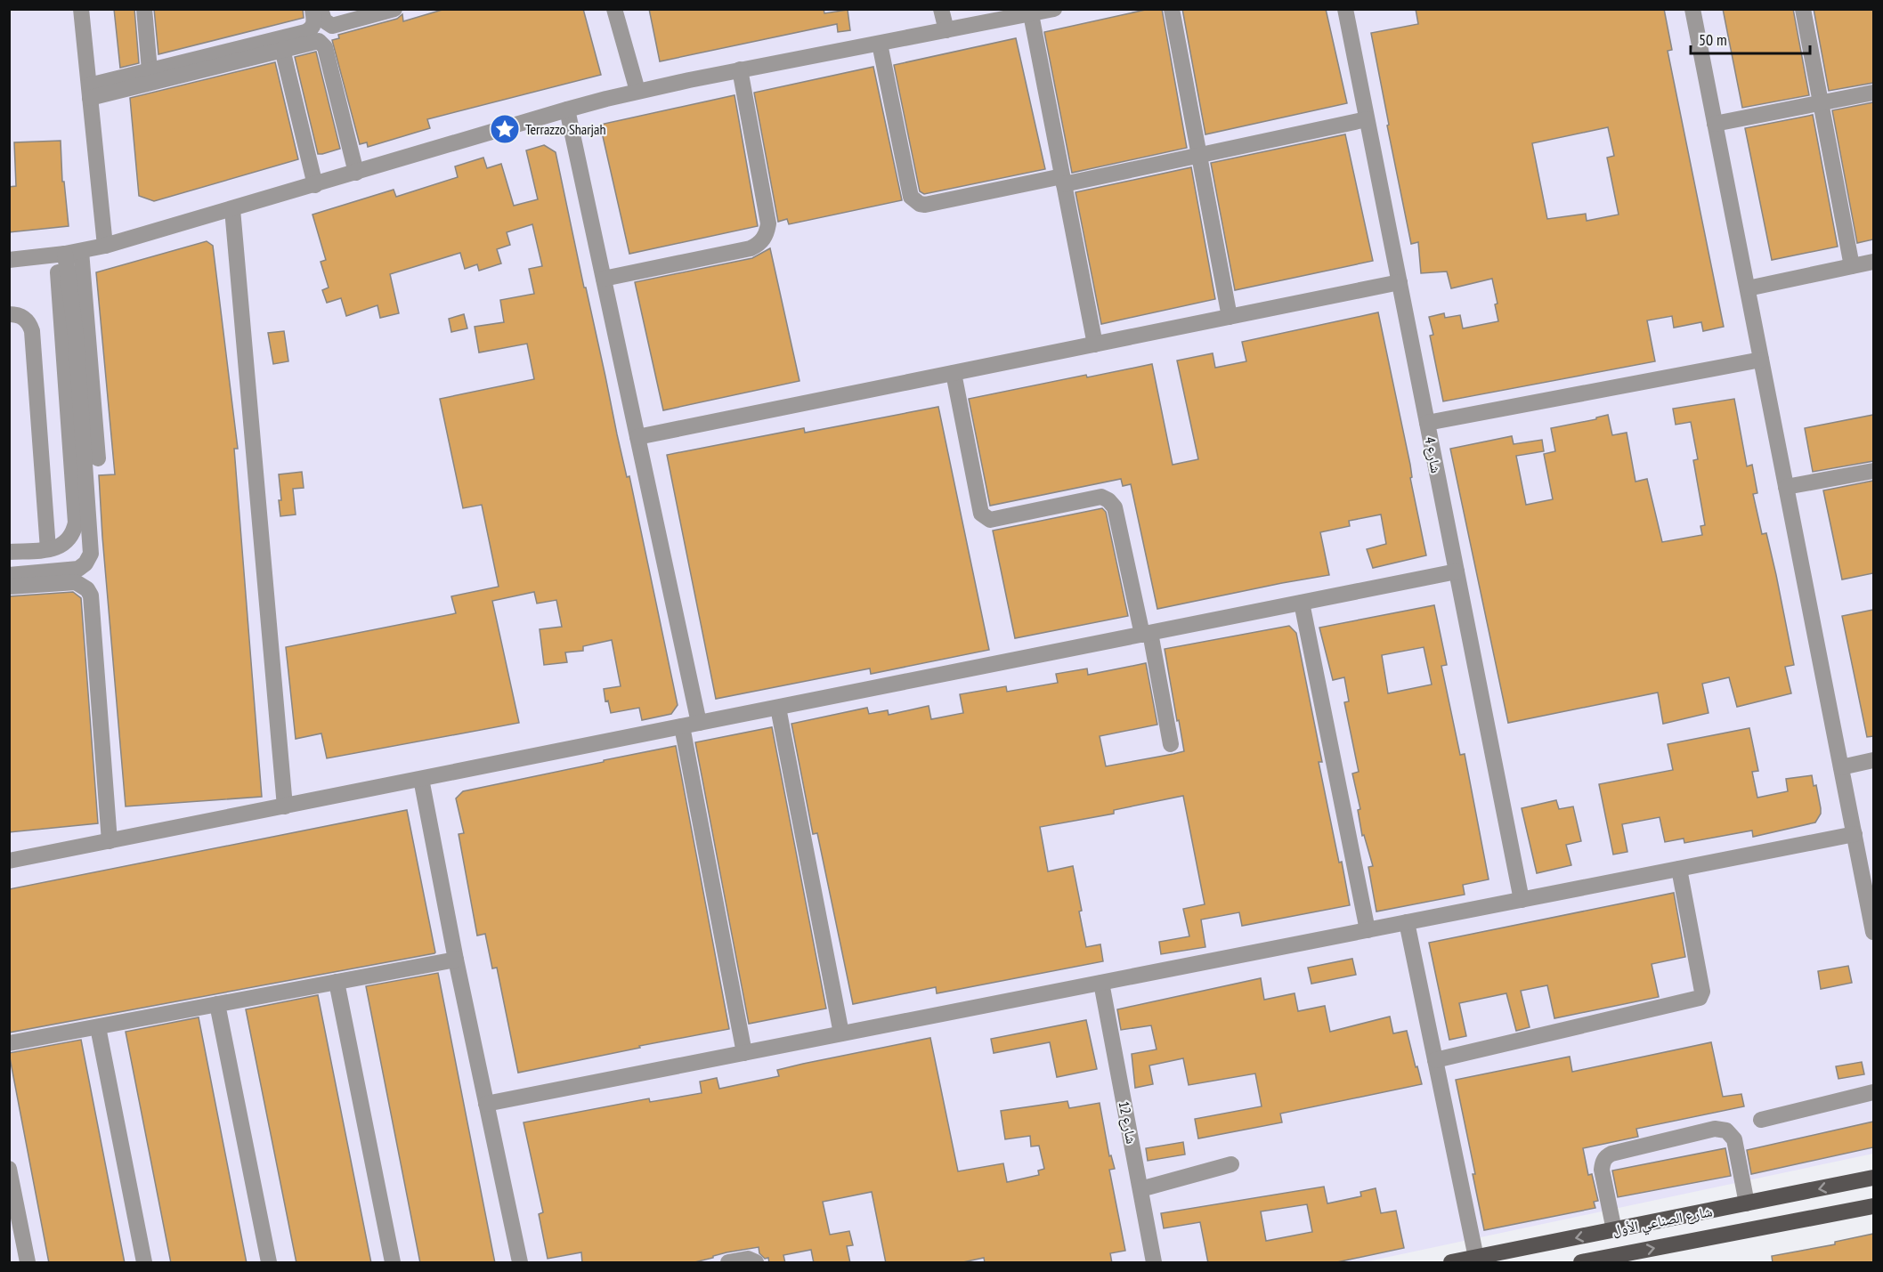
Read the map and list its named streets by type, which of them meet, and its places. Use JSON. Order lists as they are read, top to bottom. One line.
{"streets":{"main road":["شارع الصناعي الأول"],"street":["شارع 4","شارع 12"]},"places":{"place":["Terrazzo Sharjah"]},"scale_bar":"50 m"}
